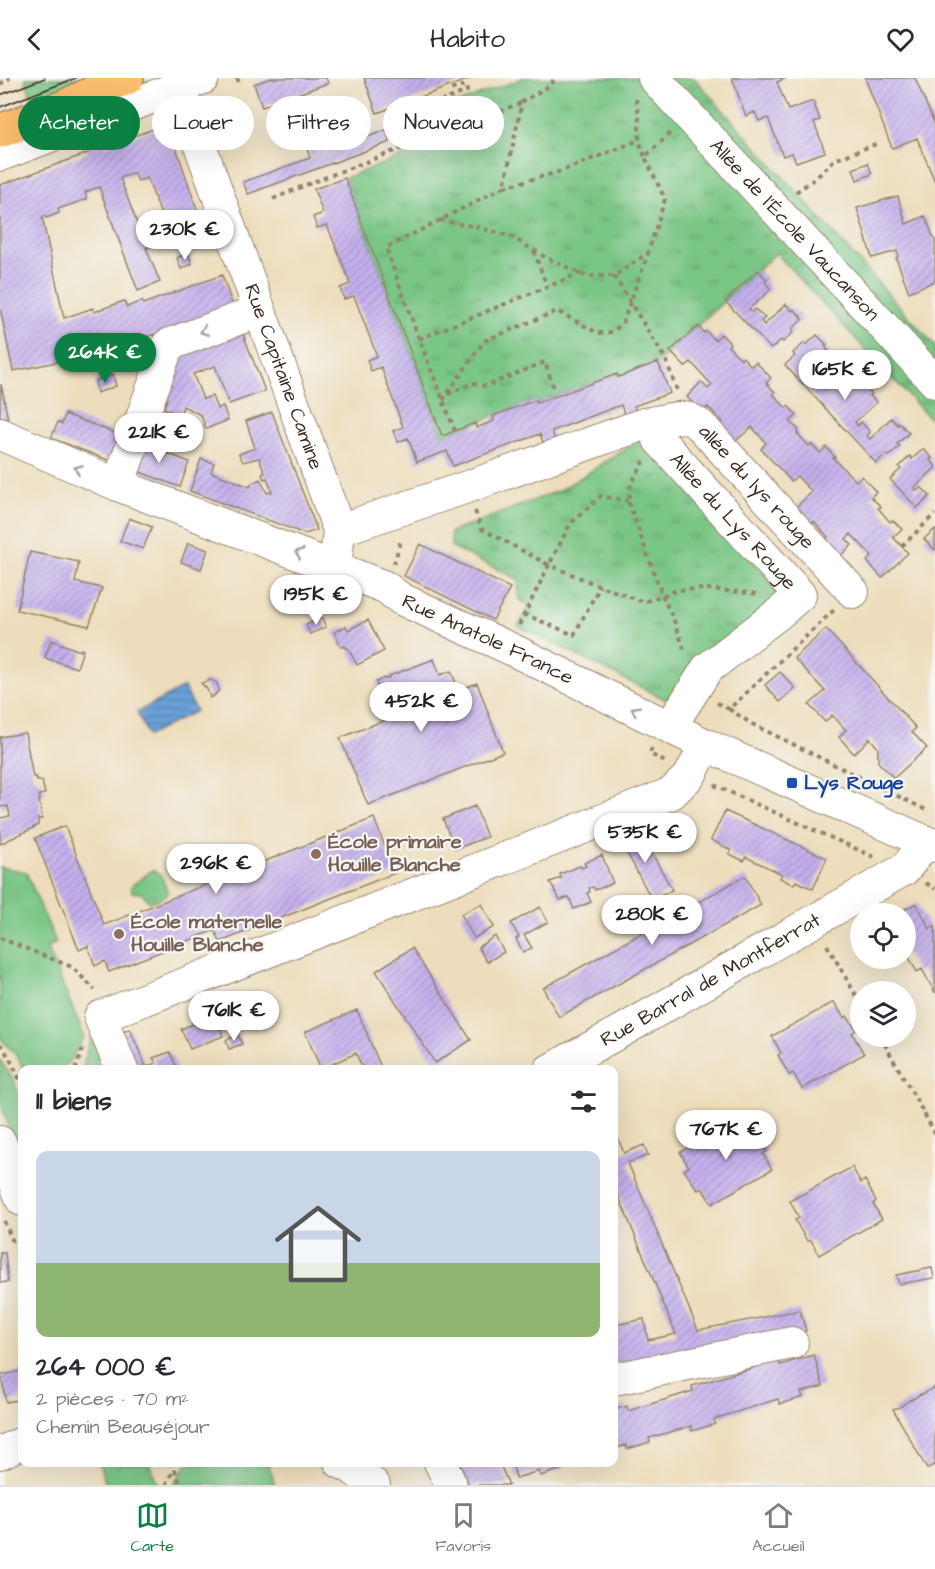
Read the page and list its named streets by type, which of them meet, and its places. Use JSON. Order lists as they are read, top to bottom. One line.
{"streets":{"street":["Allée de l'École Vaucanson","Rue Capitaine Camine","allée du lys rouge","Allée du Lys Rouge","Rue Anatole France","Rue Barral de Montferrat"]},"crossings":[["Rue Capitaine Camine","allée du lys rouge"],["Rue Capitaine Camine","Rue Anatole France"],["allée du lys rouge","Allée du Lys Rouge"],["Allée du Lys Rouge","Rue Anatole France"],["Rue Anatole France","Rue Barral de Montferrat"]],"one_way":["Rue Anatole France"],"places":{"transit":["Lys Rouge"],"other":["École primaire Houille Blanche","École maternelle Houille Blanche"]},"page":{"header":"Habito","chip":["Acheter","Louer","Filtres","Nouveau"],"price":["230K €","264K €","165K €","221K €","195K €","452K €","535K €","296K €","280K €","761K €","767K €"],"heading":"11 biens","list":[{"name":"264 000 €","note":"2 pièces · 70 m² · Chemin Beauséjour"}],"tabs":["Carte","Favoris","Accueil"]}}
